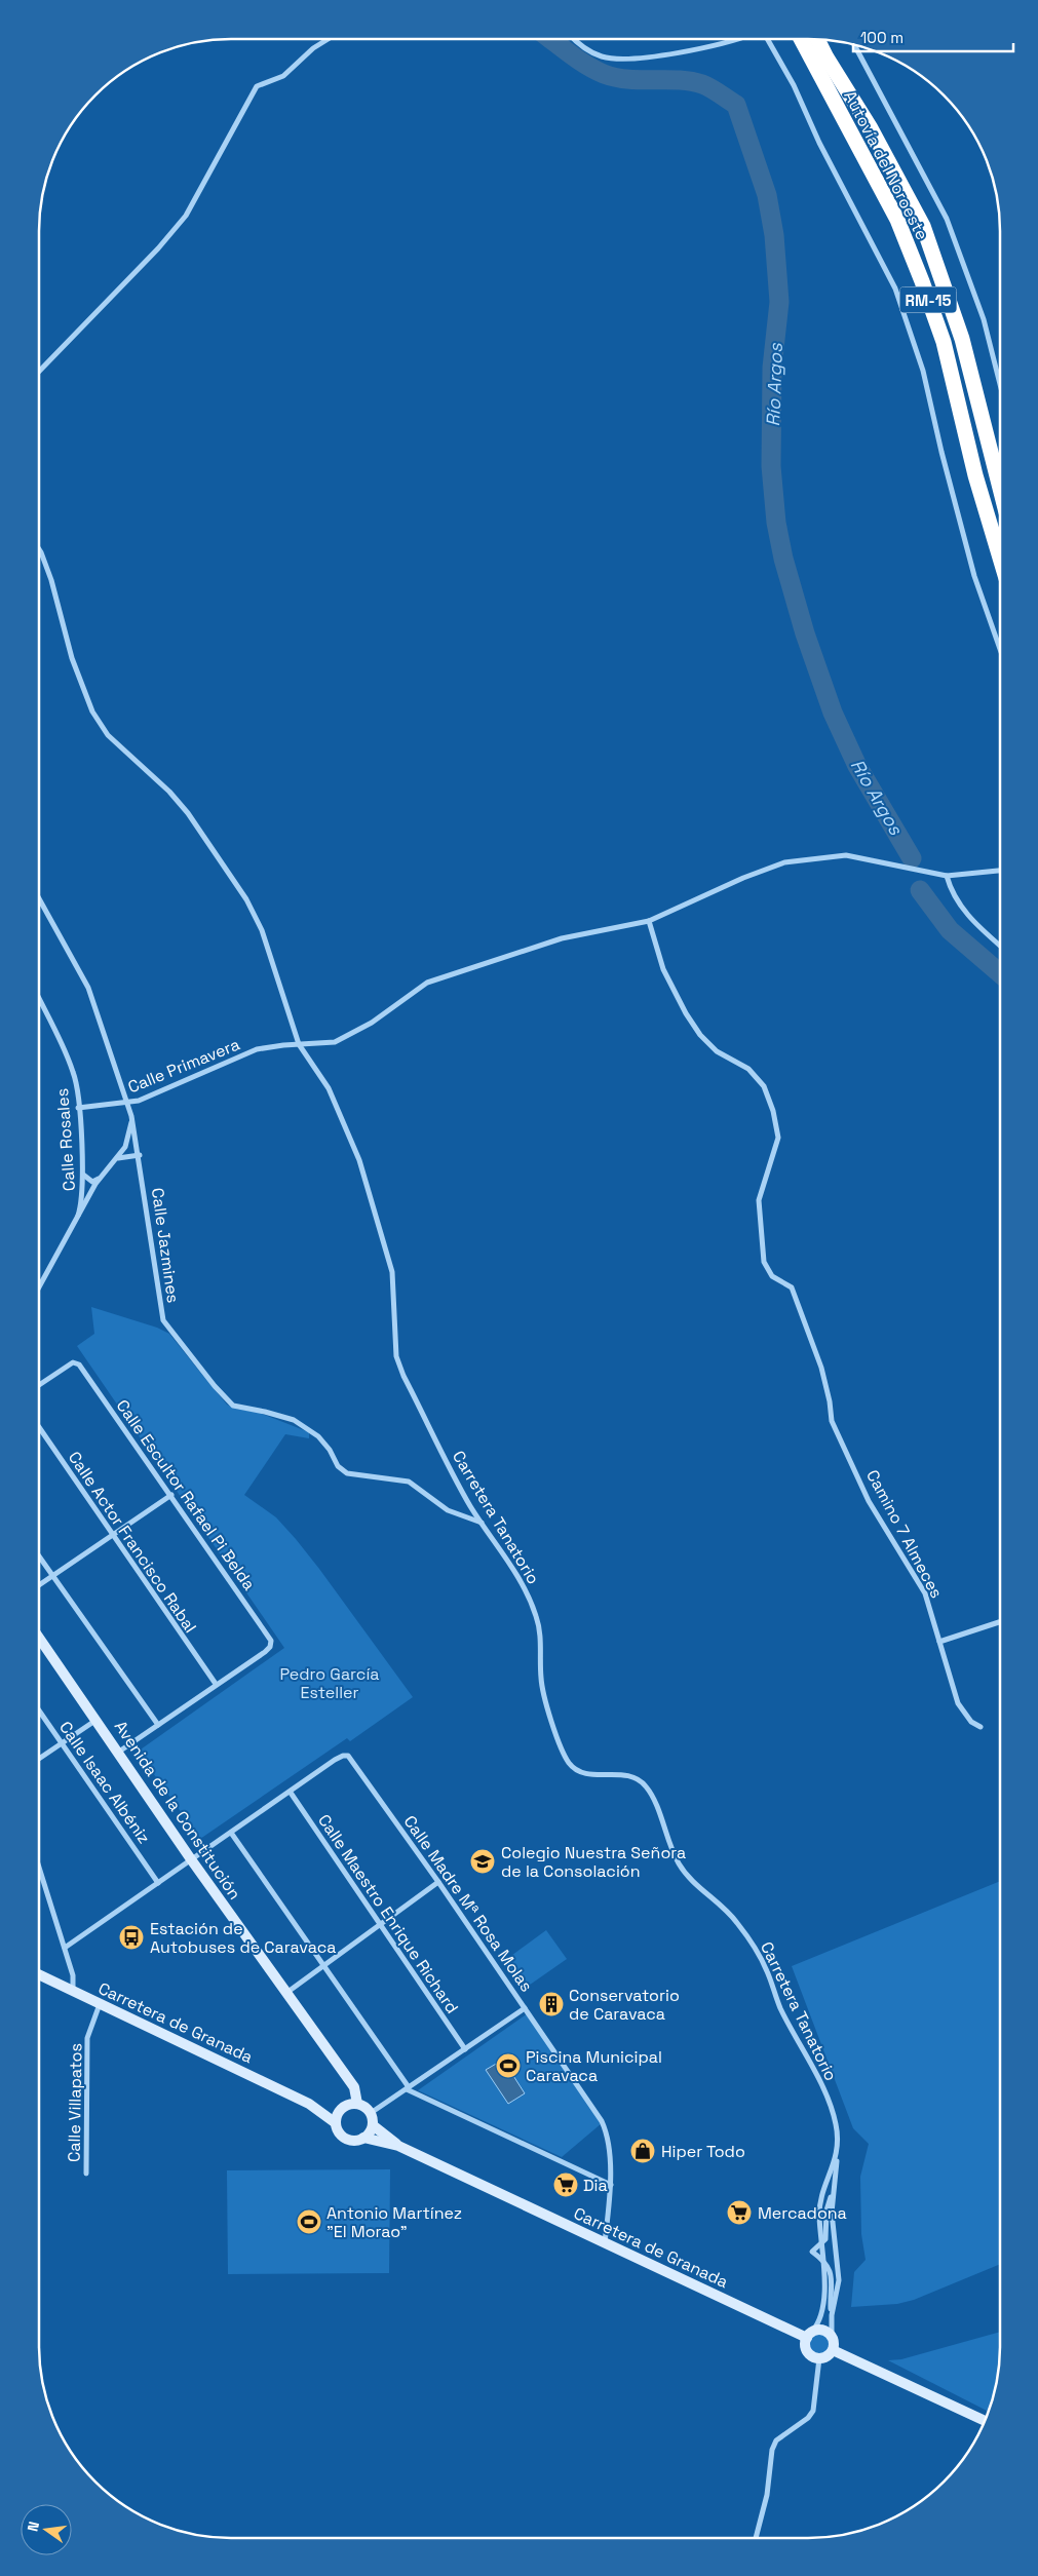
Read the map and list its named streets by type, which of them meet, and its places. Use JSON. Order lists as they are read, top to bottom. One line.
{"streets":{"highway":["Autovía del Noroeste","RM-15"],"main road":["Avenida de la Constitución","Carretera de Granada"],"street":["Calle Primavera","Calle Rosales","Calle Jazmines","Calle Escultor Rafael Pi Belda","Carretera Tanatorio","Camino 7 Almeces","Calle Actor Francisco Rabal","Calle Isaac Albéniz","Calle Madre Mª Rosa Molas","Calle Maestro Enrique Richard","Calle Villapatos"]},"crossings":[["Calle Primavera","Calle Rosales"],["Calle Primavera","Calle Jazmines"],["Calle Primavera","Carretera Tanatorio"],["Calle Primavera","Camino 7 Almeces"],["Calle Jazmines","Carretera Tanatorio"],["Calle Escultor Rafael Pi Belda","Calle Actor Francisco Rabal"],["Avenida de la Constitución","Carretera de Granada"],["Calle Madre Mª Rosa Molas","Calle Maestro Enrique Richard"],["Calle Madre Mª Rosa Molas","Carretera de Granada"],["Carretera de Granada","Calle Villapatos"]],"water":["Río Argos"],"parks":["Pedro García Esteller"],"places":{"school or university":["Colegio Nuestra Señora de la Consolación"],"bus stop":["Estación de Autobuses de Caravaca"],"building":["Conservatorio de Caravaca"],"sports":["Piscina Municipal Caravaca","Antonio Martínez \"El Morao\""],"shop":["Hiper Todo"],"supermarket":["Dia","Mercadona"]},"scale_bar":"100 m","north":"left"}
